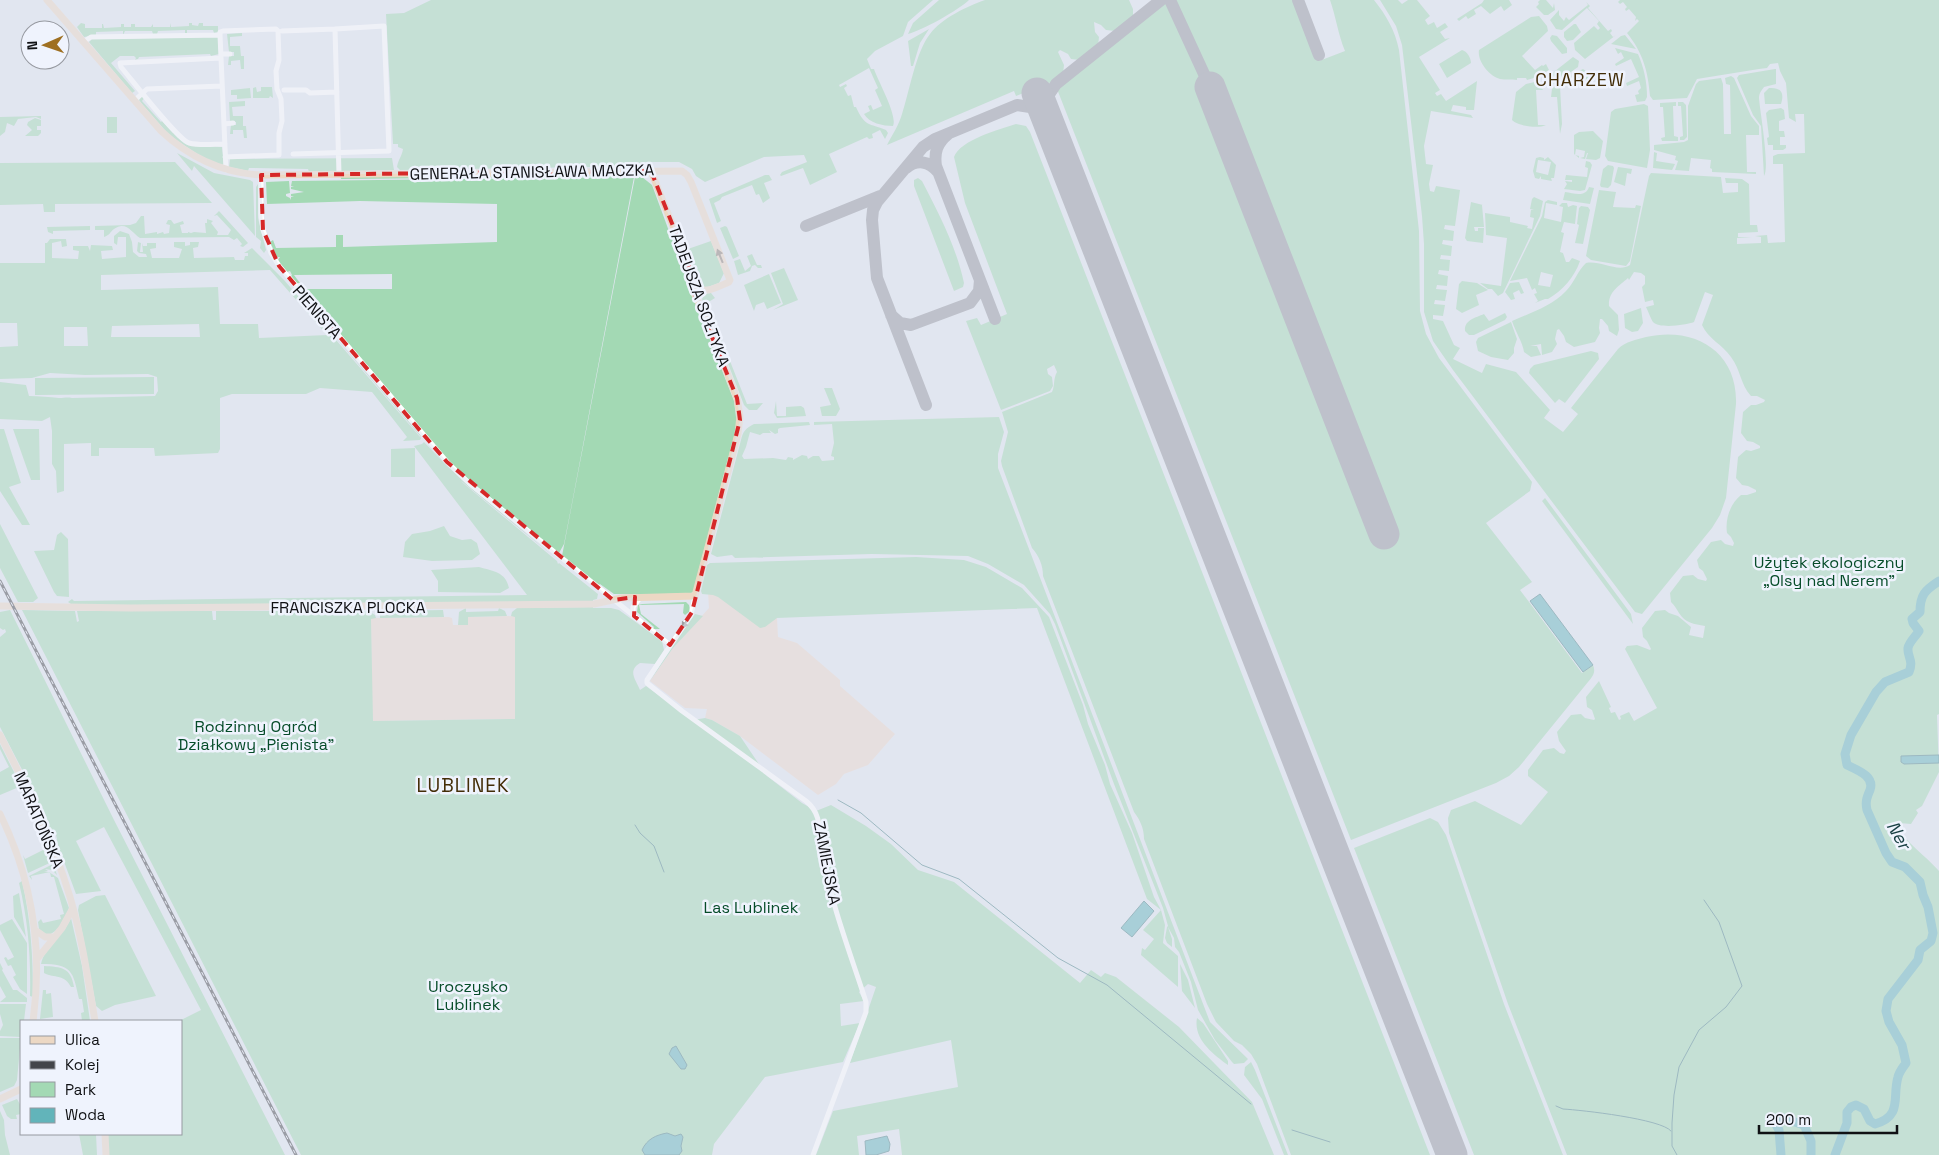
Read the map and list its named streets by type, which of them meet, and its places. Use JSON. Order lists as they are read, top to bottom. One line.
{"streets":{"street":["GENERAŁA STANISŁAWA MACZKA","TADEUSZA SOŁTYKA","PIENISTA","FRANCISZKA PLOCKA","MARATOŃSKA","ZAMIEJSKA"]},"crossings":[["GENERAŁA STANISŁAWA MACZKA","TADEUSZA SOŁTYKA"],["GENERAŁA STANISŁAWA MACZKA","PIENISTA"],["TADEUSZA SOŁTYKA","FRANCISZKA PLOCKA"],["TADEUSZA SOŁTYKA","ZAMIEJSKA"],["PIENISTA","FRANCISZKA PLOCKA"],["PIENISTA","ZAMIEJSKA"],["FRANCISZKA PLOCKA","ZAMIEJSKA"]],"districts":["CHARZEW","LUBLINEK"],"water":["Ner"],"parks":["Użytek ekologiczny „Olsy nad Nerem”","Rodzinny Ogród Działkowy „Pienista”","Las Lublinek","Uroczysko Lublinek"],"legend":["Ulica","Kolej","Park","Woda"],"scale_bar":"200 m","north":"left"}
